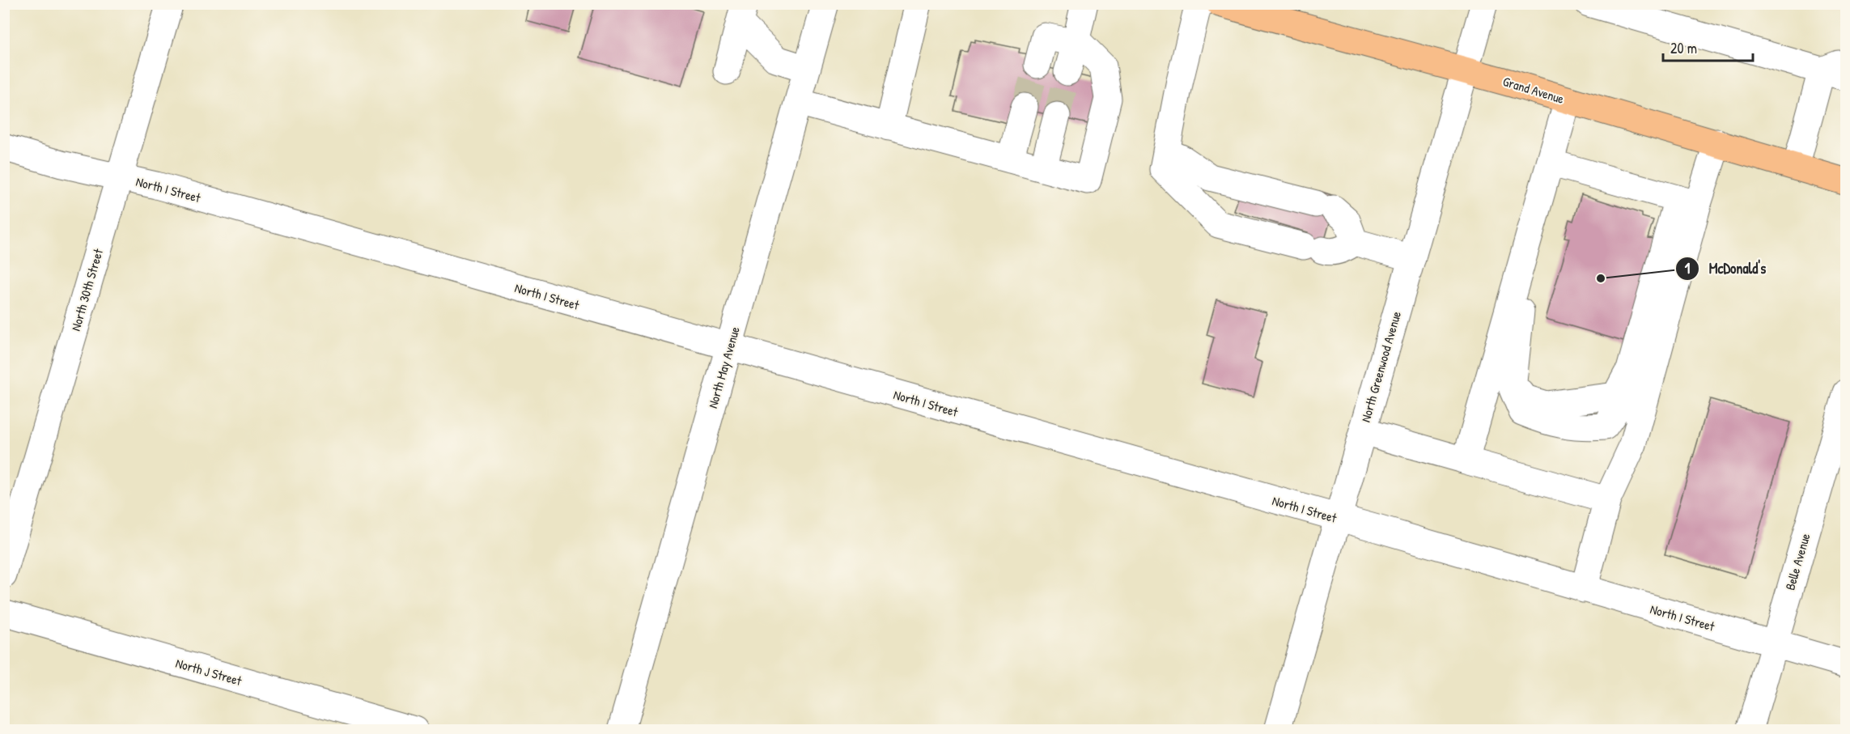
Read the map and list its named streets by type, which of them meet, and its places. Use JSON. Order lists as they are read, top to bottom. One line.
{"streets":{"main road":["Grand Avenue"],"street":["North I Street","North 30th Street","North Greenwood Avenue","North May Avenue","Belle Avenue","North J Street"]},"crossings":[["Grand Avenue","North Greenwood Avenue"],["North I Street","North 30th Street"],["North I Street","North Greenwood Avenue"],["North I Street","North May Avenue"],["North I Street","Belle Avenue"]],"places":["McDonald's"],"scale_bar":"20 m"}
